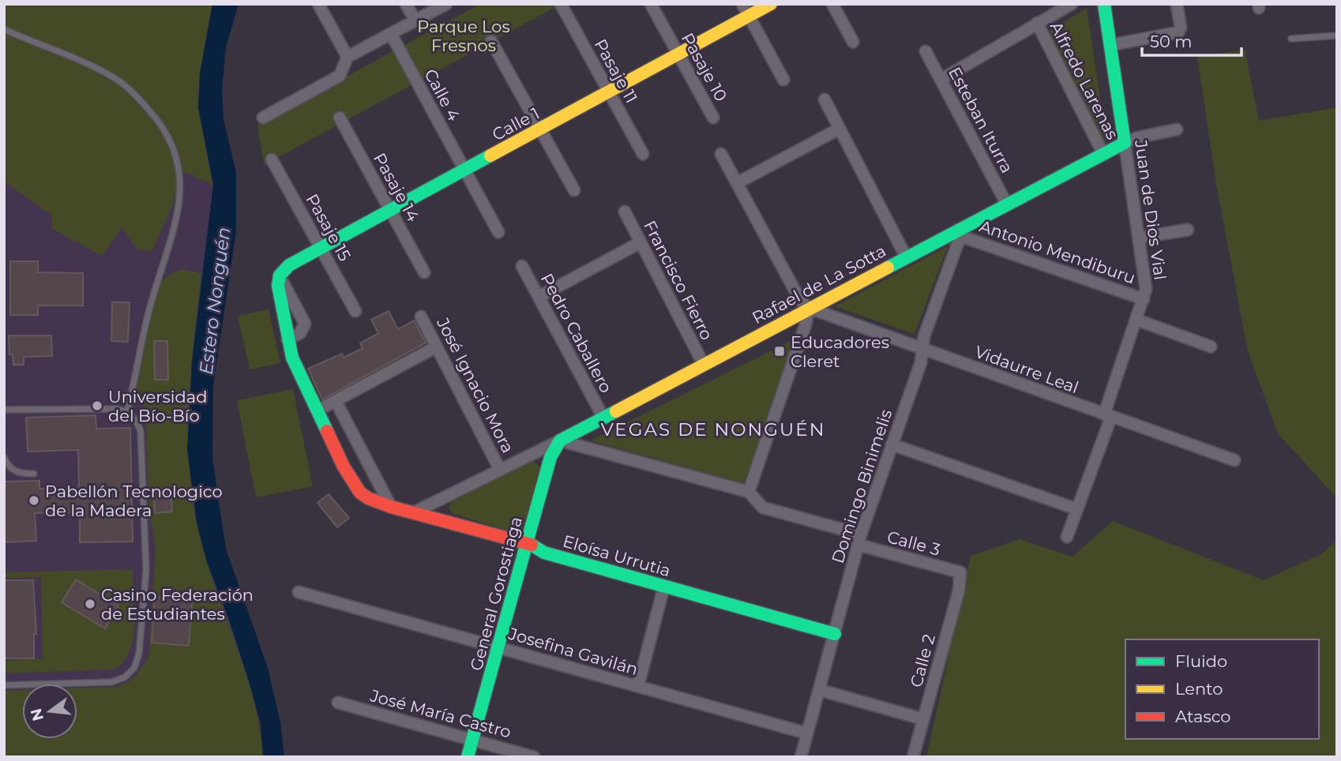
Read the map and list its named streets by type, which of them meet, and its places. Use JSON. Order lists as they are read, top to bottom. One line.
{"streets":{"street":["Pasaje 10","Pasaje 11","Alfredo Larenas","Calle 4","Esteban Iturra","Calle 1","Pasaje 14","Juan de Dios Vial","Pasaje 15","Antonio Mendiburu","Francisco Fierro","Rafael de La Sotta","Pedro Caballero","Vidaurre Leal","José Ignacio Mora","Domingo Binimelis","Calle 3","Eloísa Urrutia","General Gorostiaga","Josefina Gavilán","Calle 2","José María Castro"]},"crossings":[["Pasaje 10","Calle 1"],["Pasaje 11","Calle 1"],["Alfredo Larenas","Rafael de La Sotta"],["Calle 4","Calle 1"],["Esteban Iturra","Rafael de La Sotta"],["Calle 1","Pasaje 14"],["Calle 1","Pasaje 15"],["Juan de Dios Vial","Antonio Mendiburu"],["Juan de Dios Vial","Rafael de La Sotta"],["Juan de Dios Vial","Vidaurre Leal"],["Antonio Mendiburu","Rafael de La Sotta"],["Antonio Mendiburu","Domingo Binimelis"],["Francisco Fierro","Rafael de La Sotta"],["Rafael de La Sotta","Pedro Caballero"],["Rafael de La Sotta","Vidaurre Leal"],["Rafael de La Sotta","José Ignacio Mora"],["Rafael de La Sotta","Domingo Binimelis"],["Rafael de La Sotta","Eloísa Urrutia"],["Rafael de La Sotta","General Gorostiaga"],["Vidaurre Leal","Domingo Binimelis"],["Domingo Binimelis","Calle 3"],["Domingo Binimelis","Eloísa Urrutia"],["Domingo Binimelis","Josefina Gavilán"],["Calle 3","Calle 2"],["Eloísa Urrutia","General Gorostiaga"],["General Gorostiaga","Josefina Gavilán"],["General Gorostiaga","José María Castro"]],"districts":["VEGAS DE NONGUÉN"],"water":["Estero Nonguén"],"parks":["Parque Los Fresnos"],"places":{"transit":["Educadores Cleret"],"other":["Universidad del Bío-Bío","Pabellón Tecnologico de la Madera","Casino Federación de Estudiantes"]},"legend":["Fluido","Lento","Atasco"],"scale_bar":"50 m","north":"left"}
